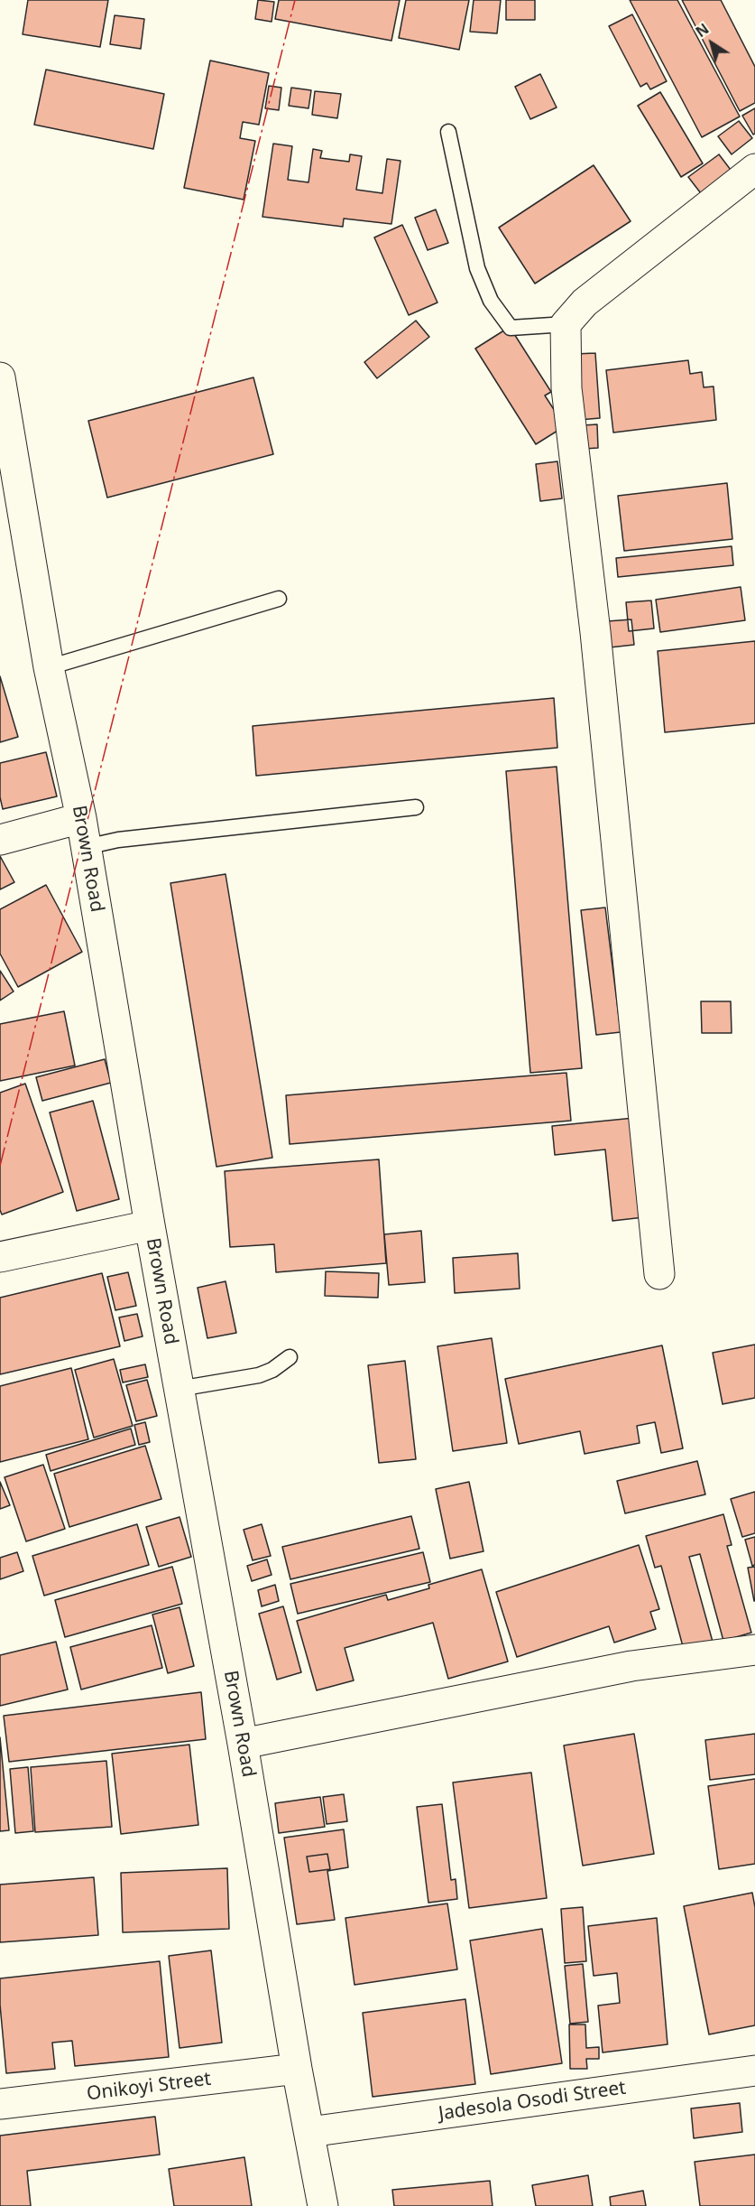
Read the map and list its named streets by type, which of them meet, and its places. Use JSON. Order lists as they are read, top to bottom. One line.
{"streets":{"street":["Brown Road","Onikoyi Street","Jadesola Osodi Street"]},"crossings":[["Brown Road","Onikoyi Street"],["Brown Road","Jadesola Osodi Street"]],"north":"top left"}
